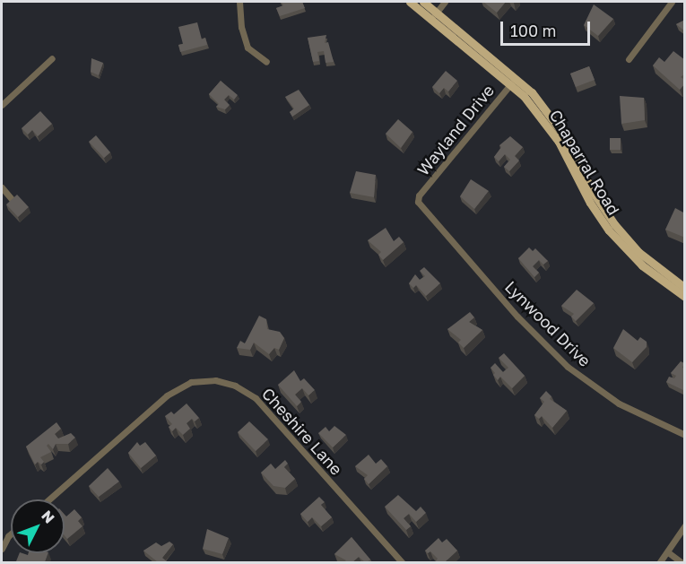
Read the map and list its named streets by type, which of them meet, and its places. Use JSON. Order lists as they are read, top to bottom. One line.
{"streets":{"main road":["Chaparral Road"],"street":["Wayland Drive","Lynwood Drive","Cheshire Lane"]},"crossings":[["Wayland Drive","Chaparral Road"],["Wayland Drive","Lynwood Drive"]],"scale_bar":"100 m","north":"top right"}
